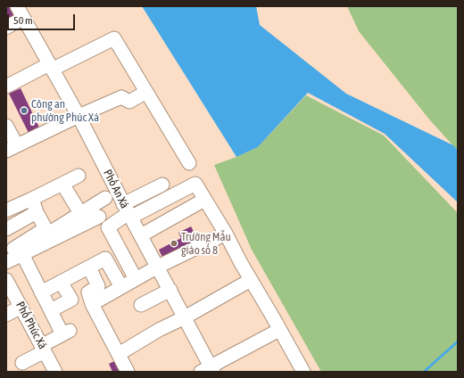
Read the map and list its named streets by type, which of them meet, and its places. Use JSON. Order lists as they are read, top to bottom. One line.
{"streets":{"street":["Phố An Xá","Phố Phúc Xá"]},"places":["Công an phường Phúc Xá","Trường Mẫu giáo số 8"],"scale_bar":"50 m"}
